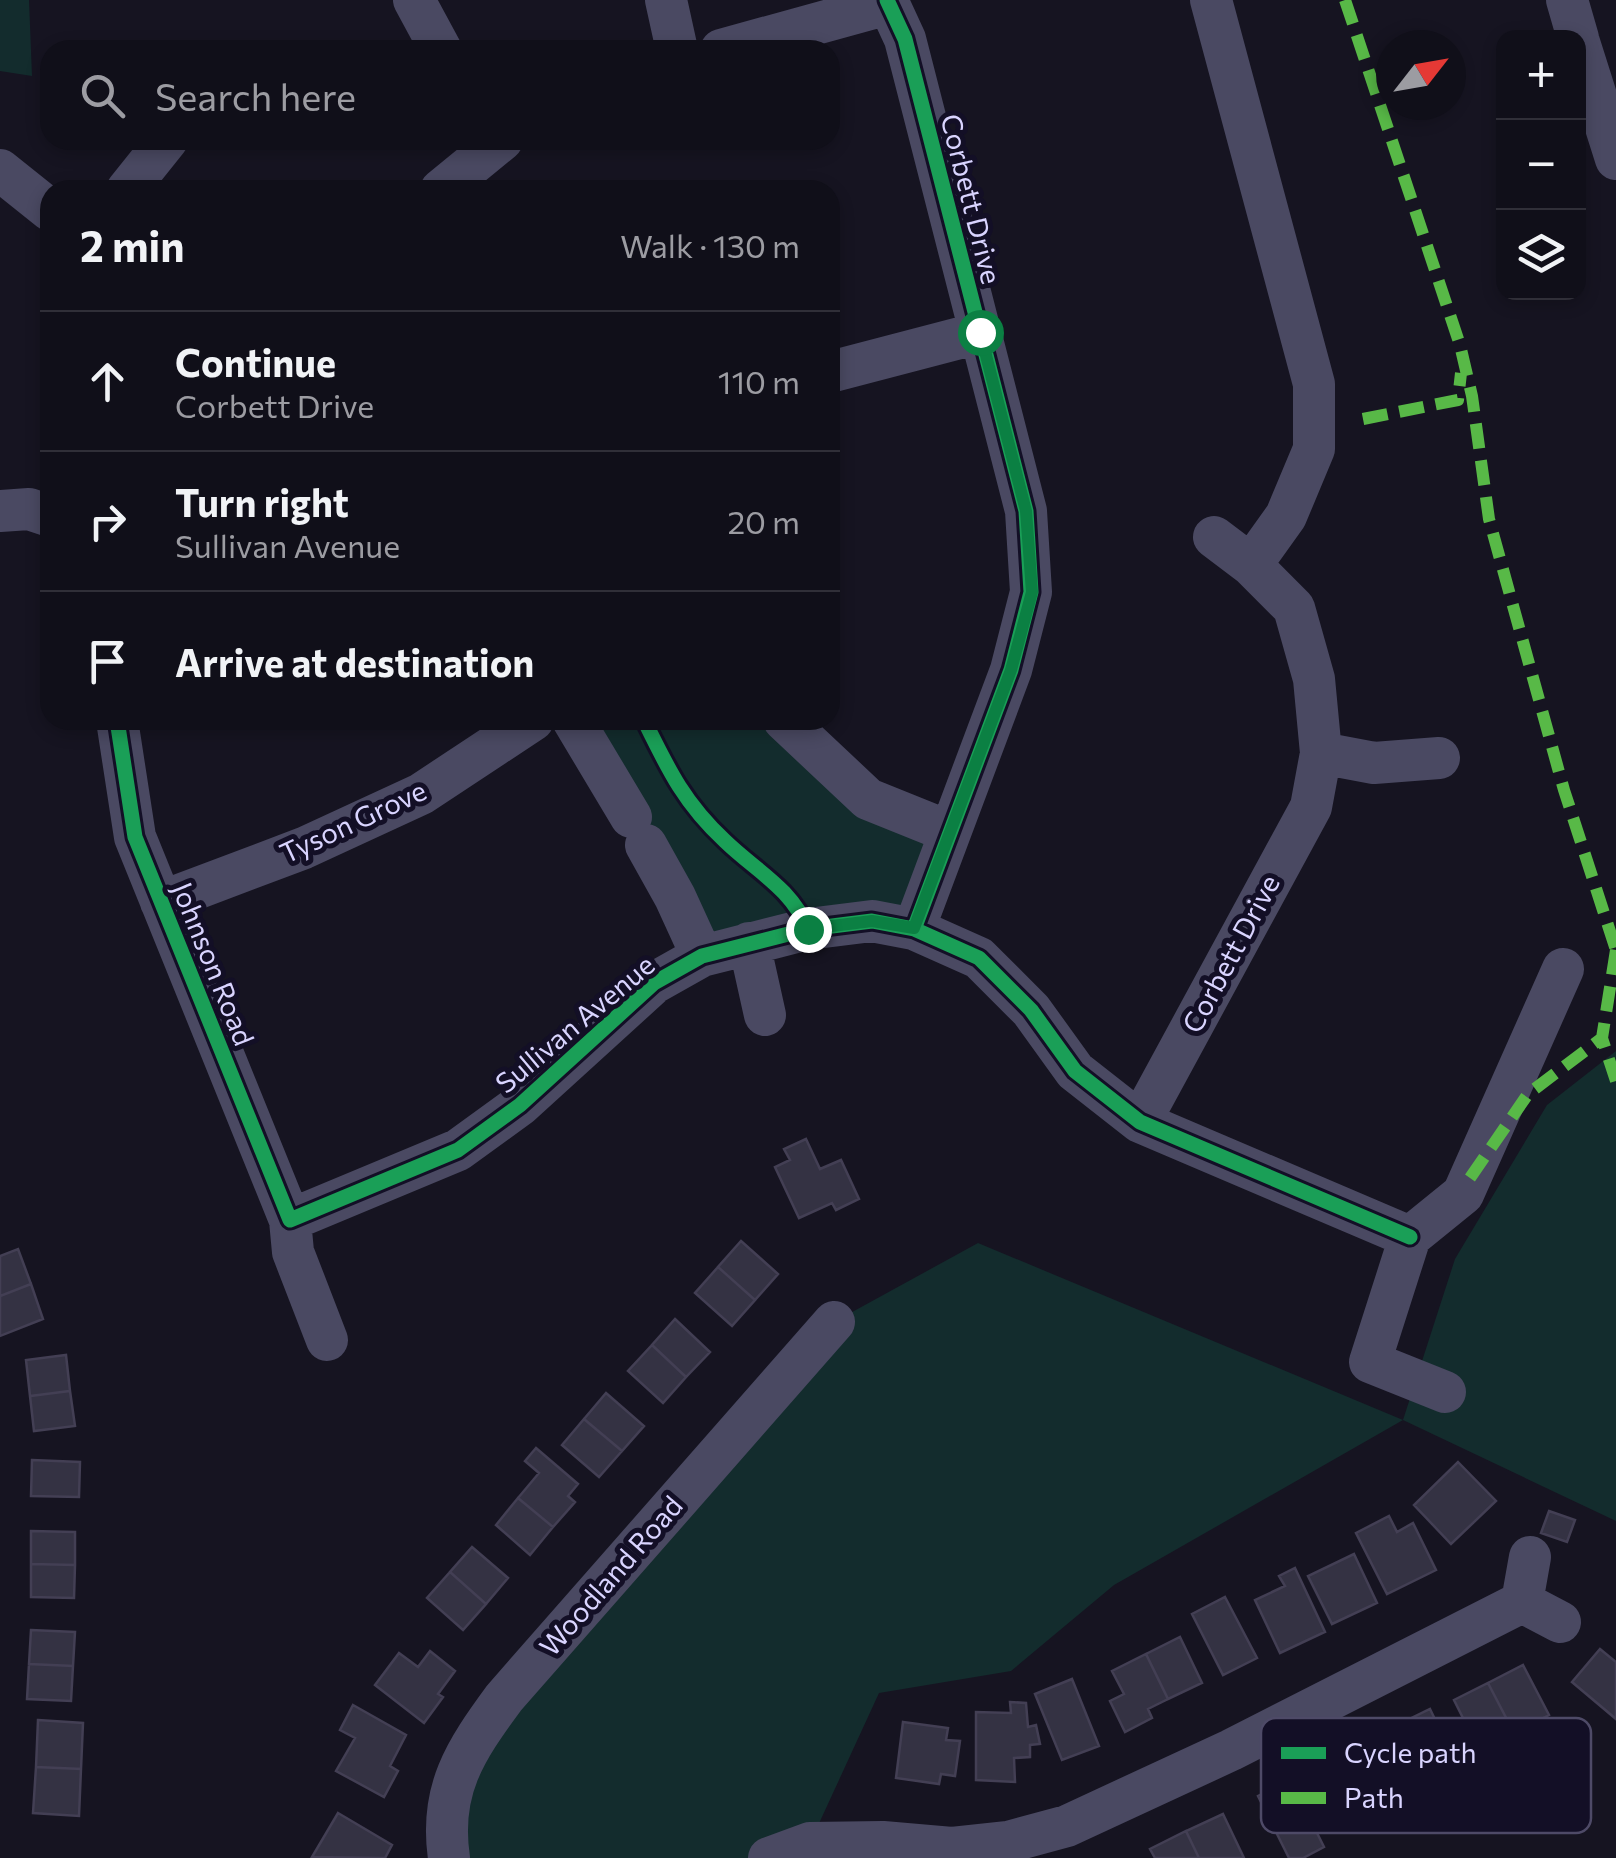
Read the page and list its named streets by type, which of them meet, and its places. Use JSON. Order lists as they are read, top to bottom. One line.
{"streets":{"street":["Corbett Drive","Tyson Grove","Johnson Road","Sullivan Avenue","Woodland Road"]},"crossings":[["Corbett Drive","Sullivan Avenue"],["Tyson Grove","Johnson Road"],["Johnson Road","Sullivan Avenue"]],"legend":["Cycle path","Path"],"north":"top right","page":{"map_buttons":["+","−"],"search":"Search here","heading":["2 min","Walk · 130 m"],"list":[["Continue","Corbett Drive","110 m"],["Turn right","Sullivan Avenue","20 m"],"Arrive at destination"]}}
